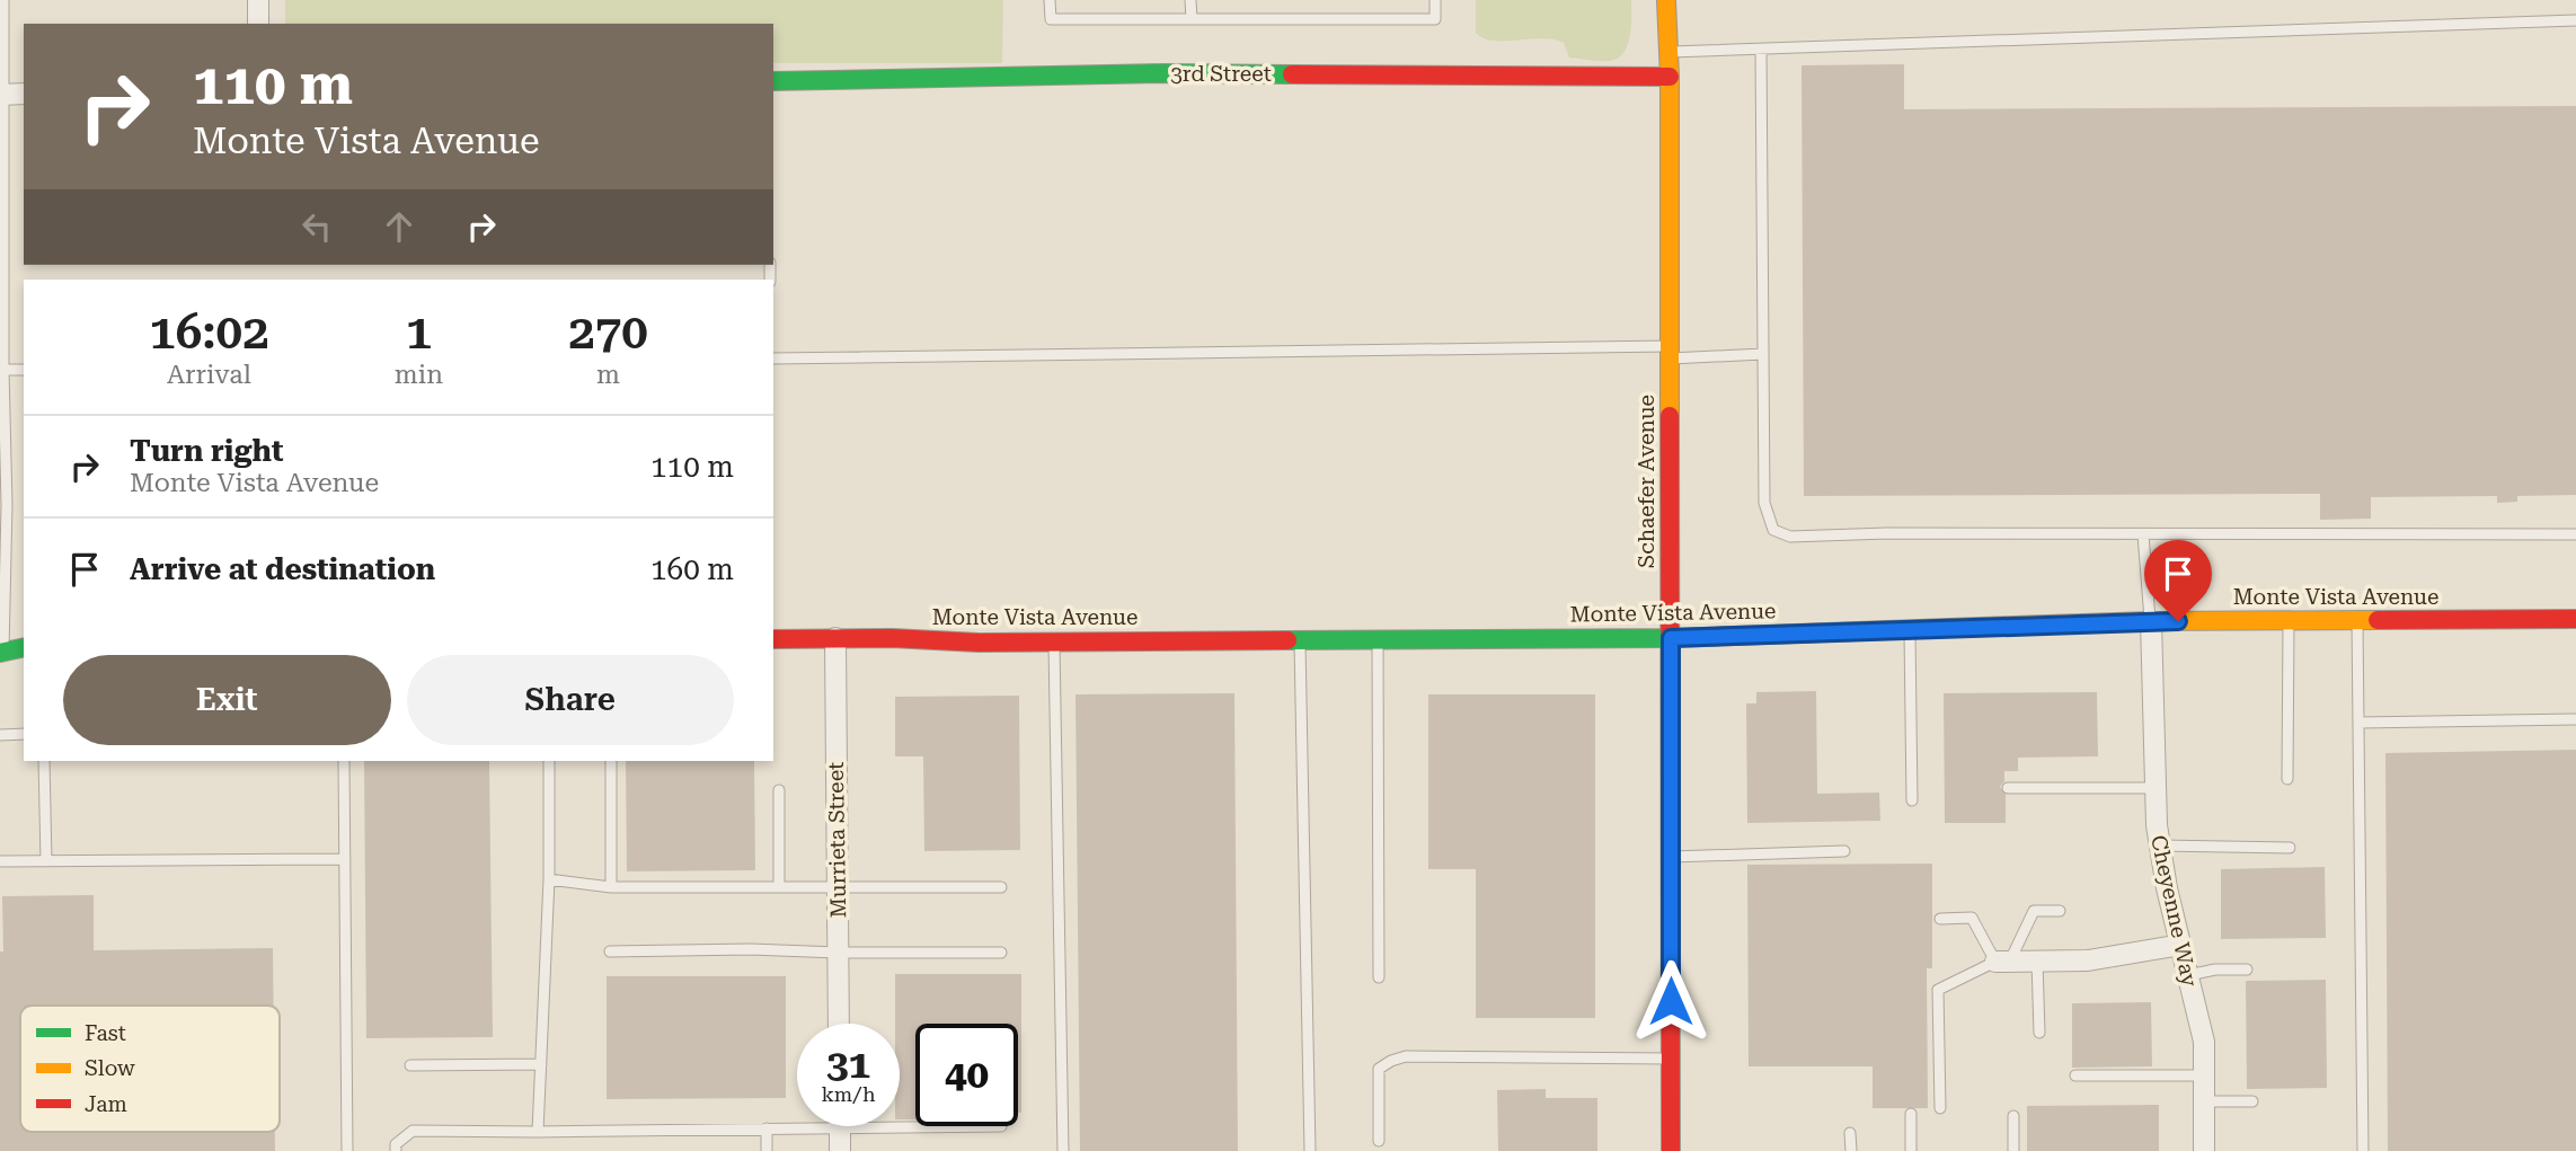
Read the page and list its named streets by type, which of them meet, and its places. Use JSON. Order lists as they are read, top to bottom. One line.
{"streets":{"street":["3rd Street","Schaefer Avenue","Monte Vista Avenue","Murrieta Street","Cheyenne Way"]},"crossings":[["3rd Street","Schaefer Avenue"],["Schaefer Avenue","Monte Vista Avenue"],["Monte Vista Avenue","Murrieta Street"],["Monte Vista Avenue","Cheyenne Way"]],"legend":["Fast","Slow","Jam"],"page":{"turn":["110 m","Monte Vista Avenue"],"eta":["16:02","Arrival","1","min","270","m"],"list":[{"name":"Turn right","note":"Monte Vista Avenue","value":"110 m"},{"name":"Arrive at destination","value":"160 m"}],"buttons":["Exit","Share"],"speed":"31 km/h","limit":"40"}}
